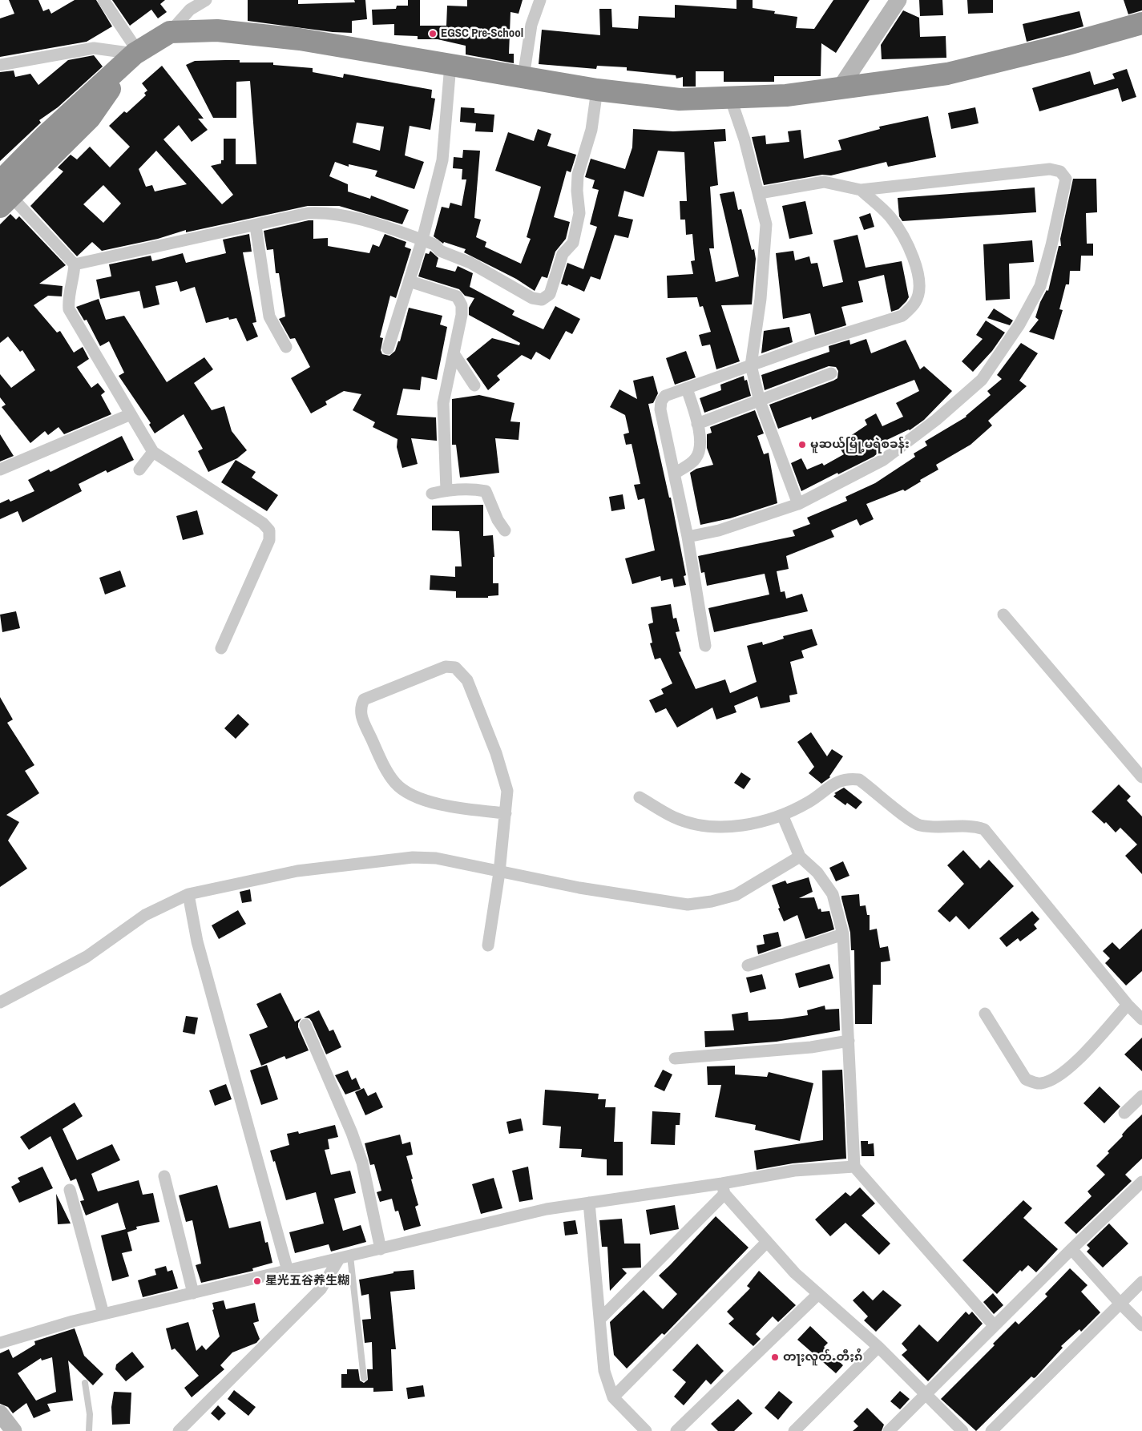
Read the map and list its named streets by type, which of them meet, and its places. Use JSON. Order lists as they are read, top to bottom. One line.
{"places":["EGSC Pre-School","မူဆယ်မြို့မရဲစခန်း","星光五谷养生糊","တႃႈလူတ်ႉတီႈၵႆ"]}
